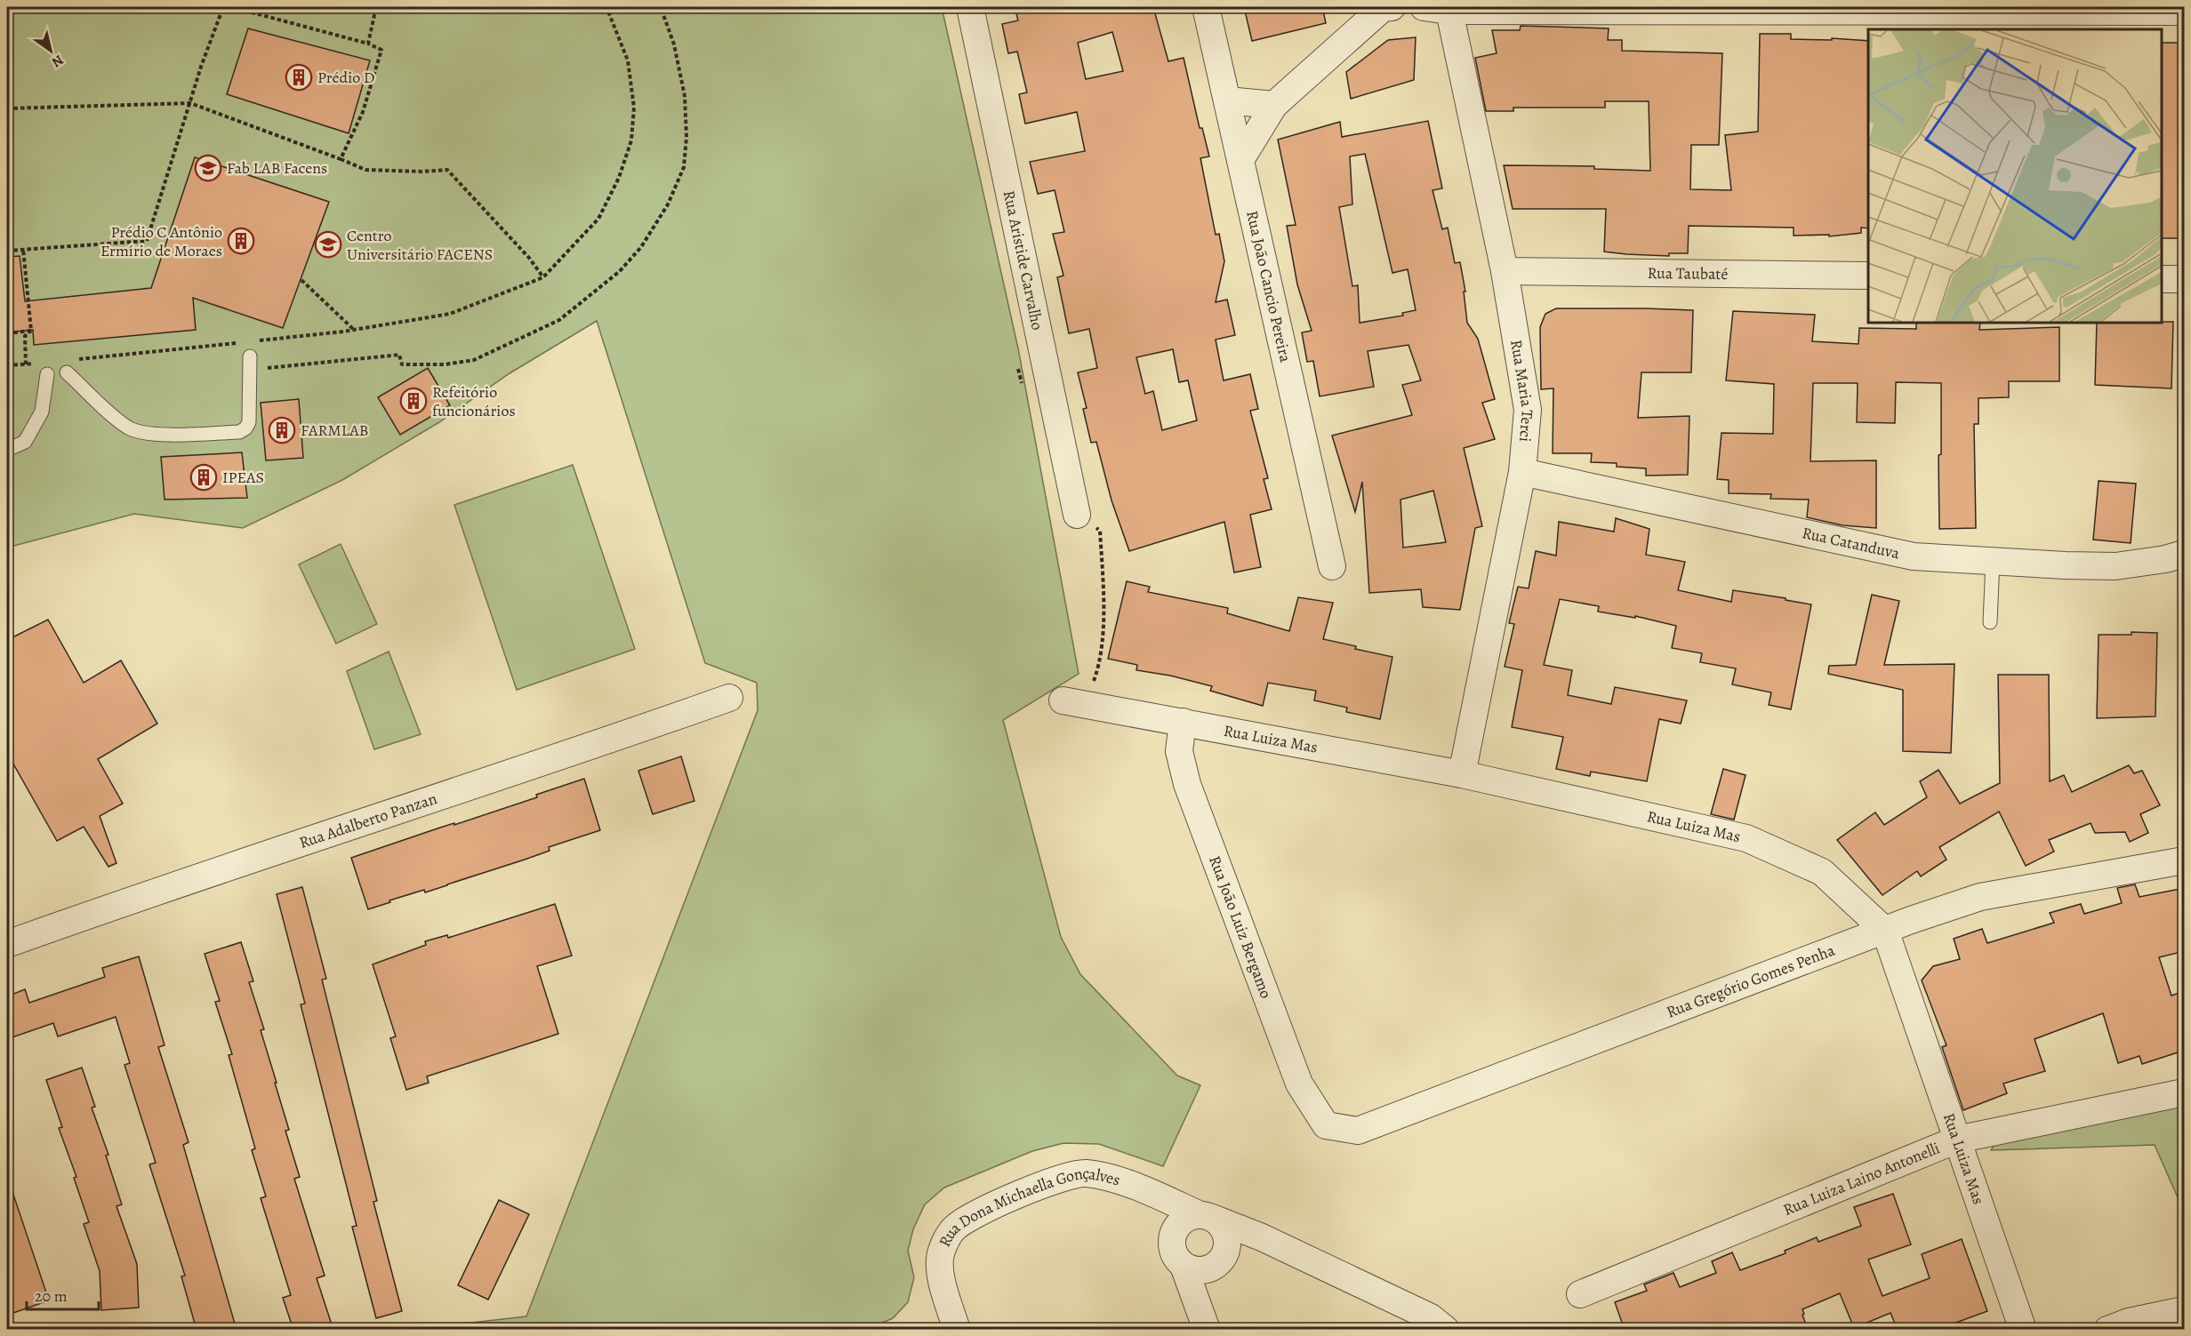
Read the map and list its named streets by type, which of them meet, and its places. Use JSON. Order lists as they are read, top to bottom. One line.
{"streets":{"street":["Rua Aristide Carvalho","Rua Taubaté","Rua João Cancio Pereira","Rua Maria Terci","Rua Catanduva","Rua Luiza Mas","Rua Adalberto Panzan","Rua João Luiz Bergamo","Rua Gregório Gomes Penha","Rua Luiza Laino Antonelli","Rua Dona Michaella Gonçalves"]},"crossings":[["Rua Taubaté","Rua Maria Terci"],["Rua Maria Terci","Rua Catanduva"],["Rua Maria Terci","Rua Luiza Mas"],["Rua Luiza Mas","Rua João Luiz Bergamo"],["Rua Luiza Mas","Rua Gregório Gomes Penha"],["Rua Luiza Mas","Rua Luiza Laino Antonelli"],["Rua João Luiz Bergamo","Rua Gregório Gomes Penha"]],"places":{"building":["Prédio D","Prédio C Antônio Ermírio de Moraes","Refeitório funcionários","FARMLAB","IPEAS"],"school or university":["Fab LAB Facens","Centro Universitário FACENS"]},"scale_bar":"20 m","north":"bottom right"}
